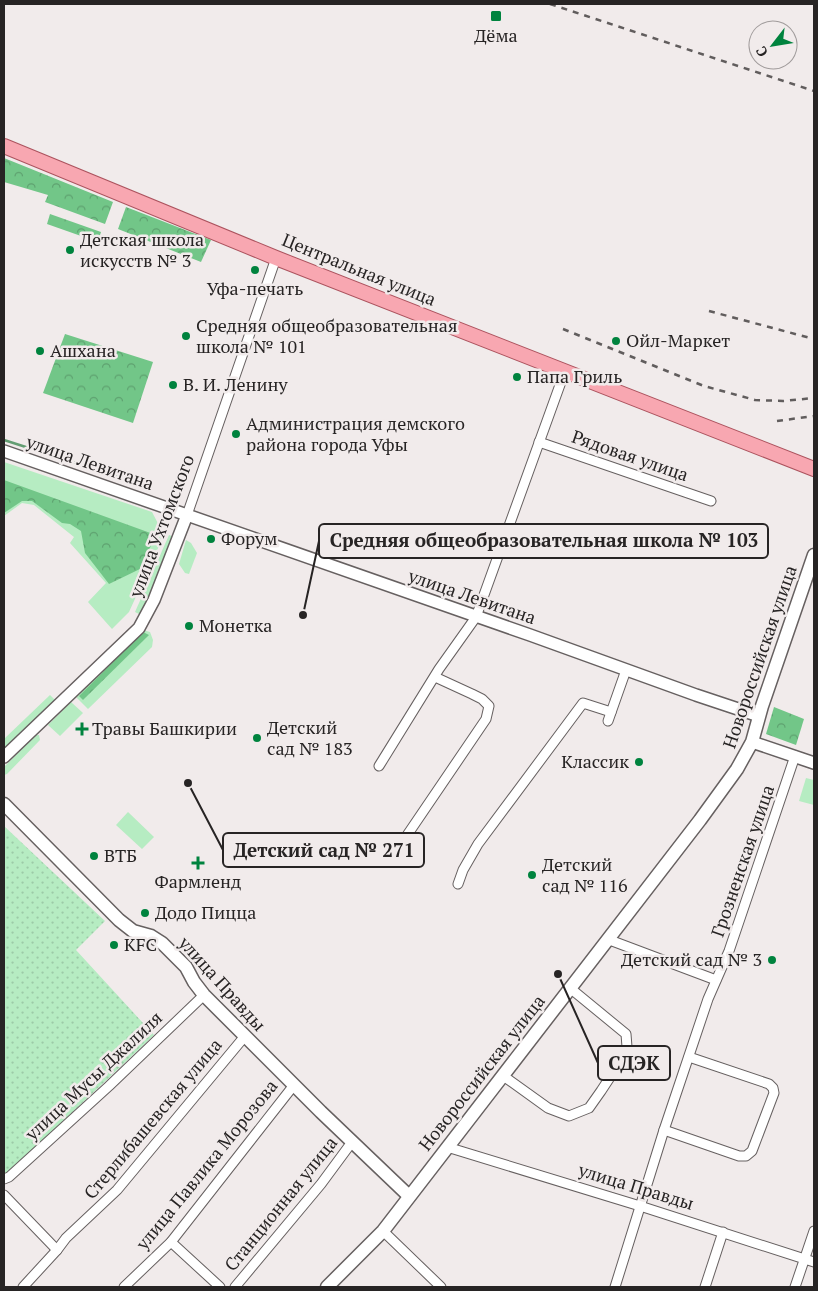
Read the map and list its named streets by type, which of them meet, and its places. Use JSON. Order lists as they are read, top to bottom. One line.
{"streets":{"main road":["Центральная улица","Новороссийская улица","улица Правды"],"street":["Рядовая улица","улица Левитана","улица Ухтомского","Грозненская улица","улица Мусы Джалиля","Стерлибашевская улица","улица Павлика Морозова","Станционная улица"]},"crossings":[["Центральная улица","улица Ухтомского"],["улица Левитана","улица Ухтомского"],["улица Левитана","Новороссийская улица"],["Новороссийская улица","улица Правды"],["Грозненская улица","улица Правды"],["улица Правды","улица Мусы Джалиля"],["улица Правды","Стерлибашевская улица"],["улица Правды","улица Павлика Морозова"],["улица Правды","Станционная улица"]],"places":{"transit":["Дёма"],"other":["Детская школа искусств № 3","Уфа-печать","Средняя общеобразовательная школа № 101","Ойл-Маркет","Ашхана","Папа Гриль","В. И. Ленину","Администрация демского района города Уфы","Форум","Средняя общеобразовательная школа № 103","Монетка","Детский сад № 183","Классик","Детский сад № 271","ВТБ","Детский сад № 116","Додо Пицца","KFC","Детский сад № 3","СДЭК"],"health":["Травы Башкирии","Фармленд"]},"north":"bottom left"}
